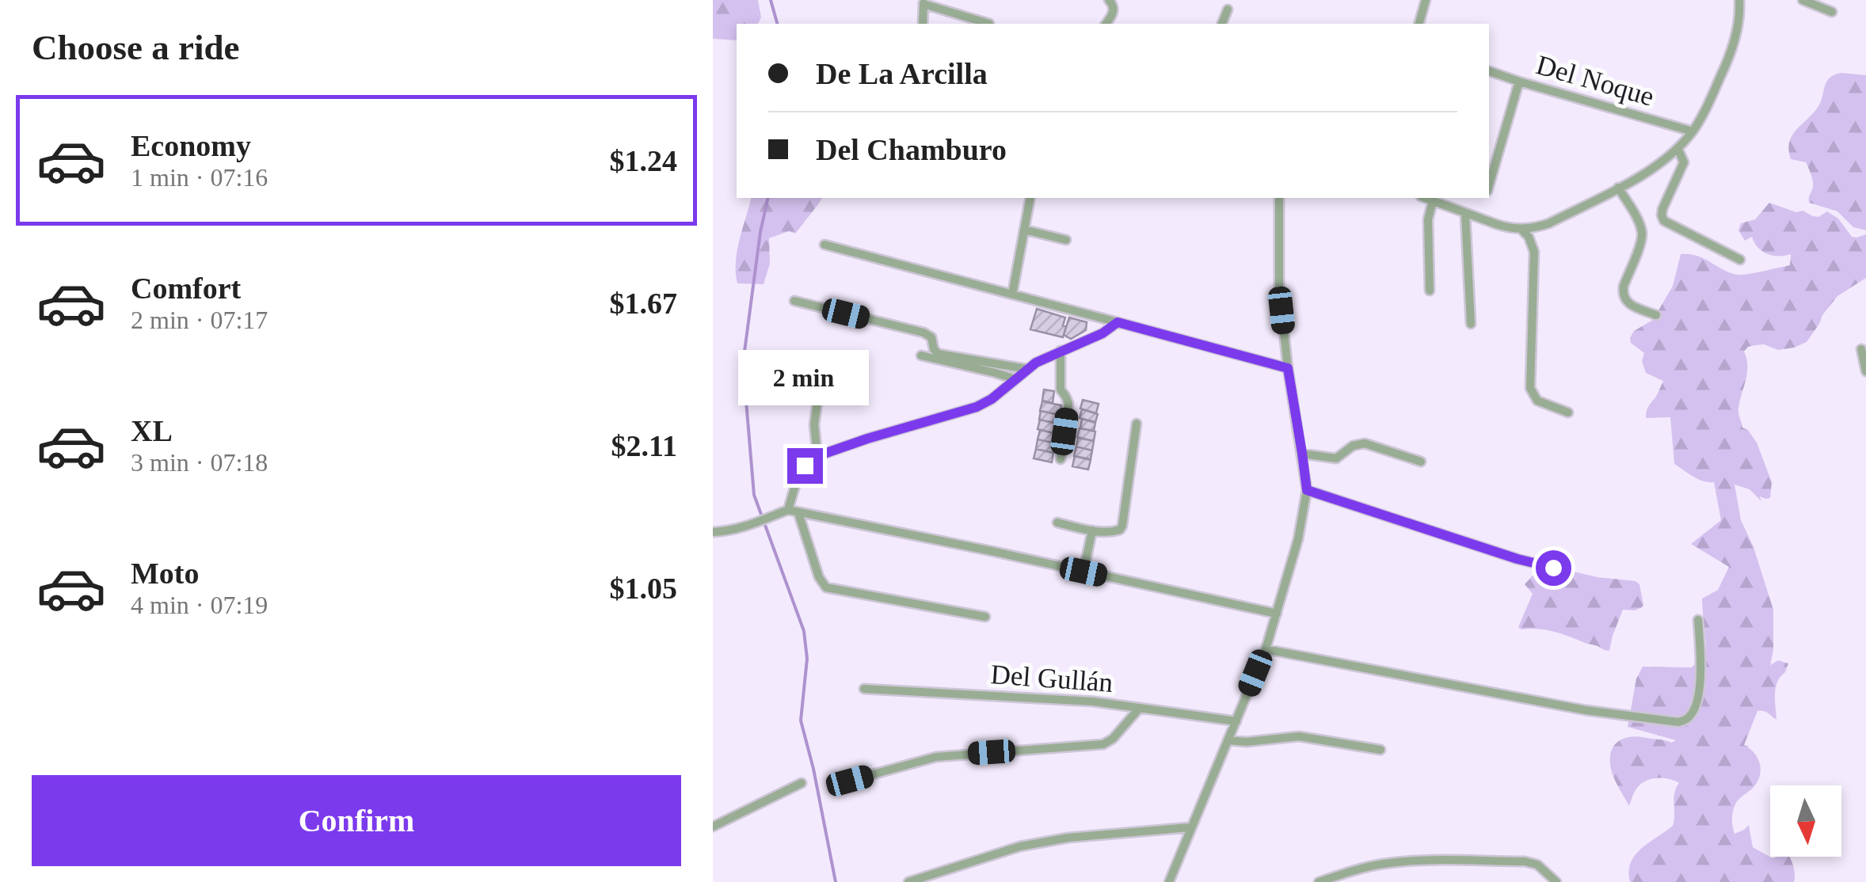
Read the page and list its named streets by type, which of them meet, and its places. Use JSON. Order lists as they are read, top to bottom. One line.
{"streets":{"street":["Del Noque","Del Gullán"]},"north":"bottom","page":{"heading":"Choose a ride","banner":["De La Arcilla","Del Chamburo"],"list":[{"name":"Economy","note":"1 min · 07:16","value":"$1.24"},{"name":"Comfort","note":"2 min · 07:17","value":"$1.67"},{"name":"XL","note":"3 min · 07:18","value":"$2.11"},{"name":"Moto","note":"4 min · 07:19","value":"$1.05"}],"bubble":"2 min","buttons":"Confirm"}}
